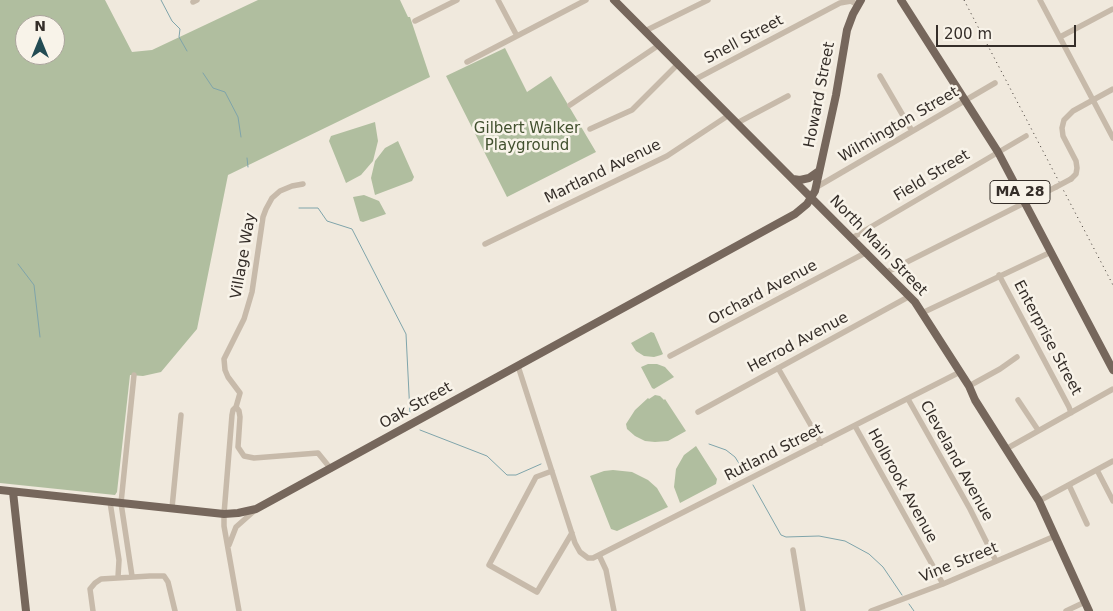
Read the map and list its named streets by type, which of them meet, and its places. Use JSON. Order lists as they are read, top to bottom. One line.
{"streets":{"main road":["Howard Street","MA 28","North Main Street","Oak Street"],"street":["Snell Street","Wilmington Street","Martland Avenue","Field Street","Village Way","Orchard Avenue","Enterprise Street","Herrod Avenue","Rutland Street","Cleveland Avenue","Holbrook Avenue","Vine Street"]},"crossings":[["Snell Street","Howard Street"],["Snell Street","North Main Street"],["Howard Street","Wilmington Street"],["Howard Street","North Main Street"],["Howard Street","Oak Street"],["Wilmington Street","MA 28"],["Martland Avenue","North Main Street"],["Field Street","MA 28"],["Field Street","North Main Street"],["North Main Street","Orchard Avenue"],["North Main Street","Herrod Avenue"],["North Main Street","Oak Street"],["North Main Street","Rutland Street"],["North Main Street","Vine Street"],["Village Way","Oak Street"],["Rutland Street","Cleveland Avenue"],["Rutland Street","Holbrook Avenue"],["Cleveland Avenue","Vine Street"],["Holbrook Avenue","Vine Street"]],"parks":["Gilbert Walker Playground"],"scale_bar":"200 m","north":"top"}
